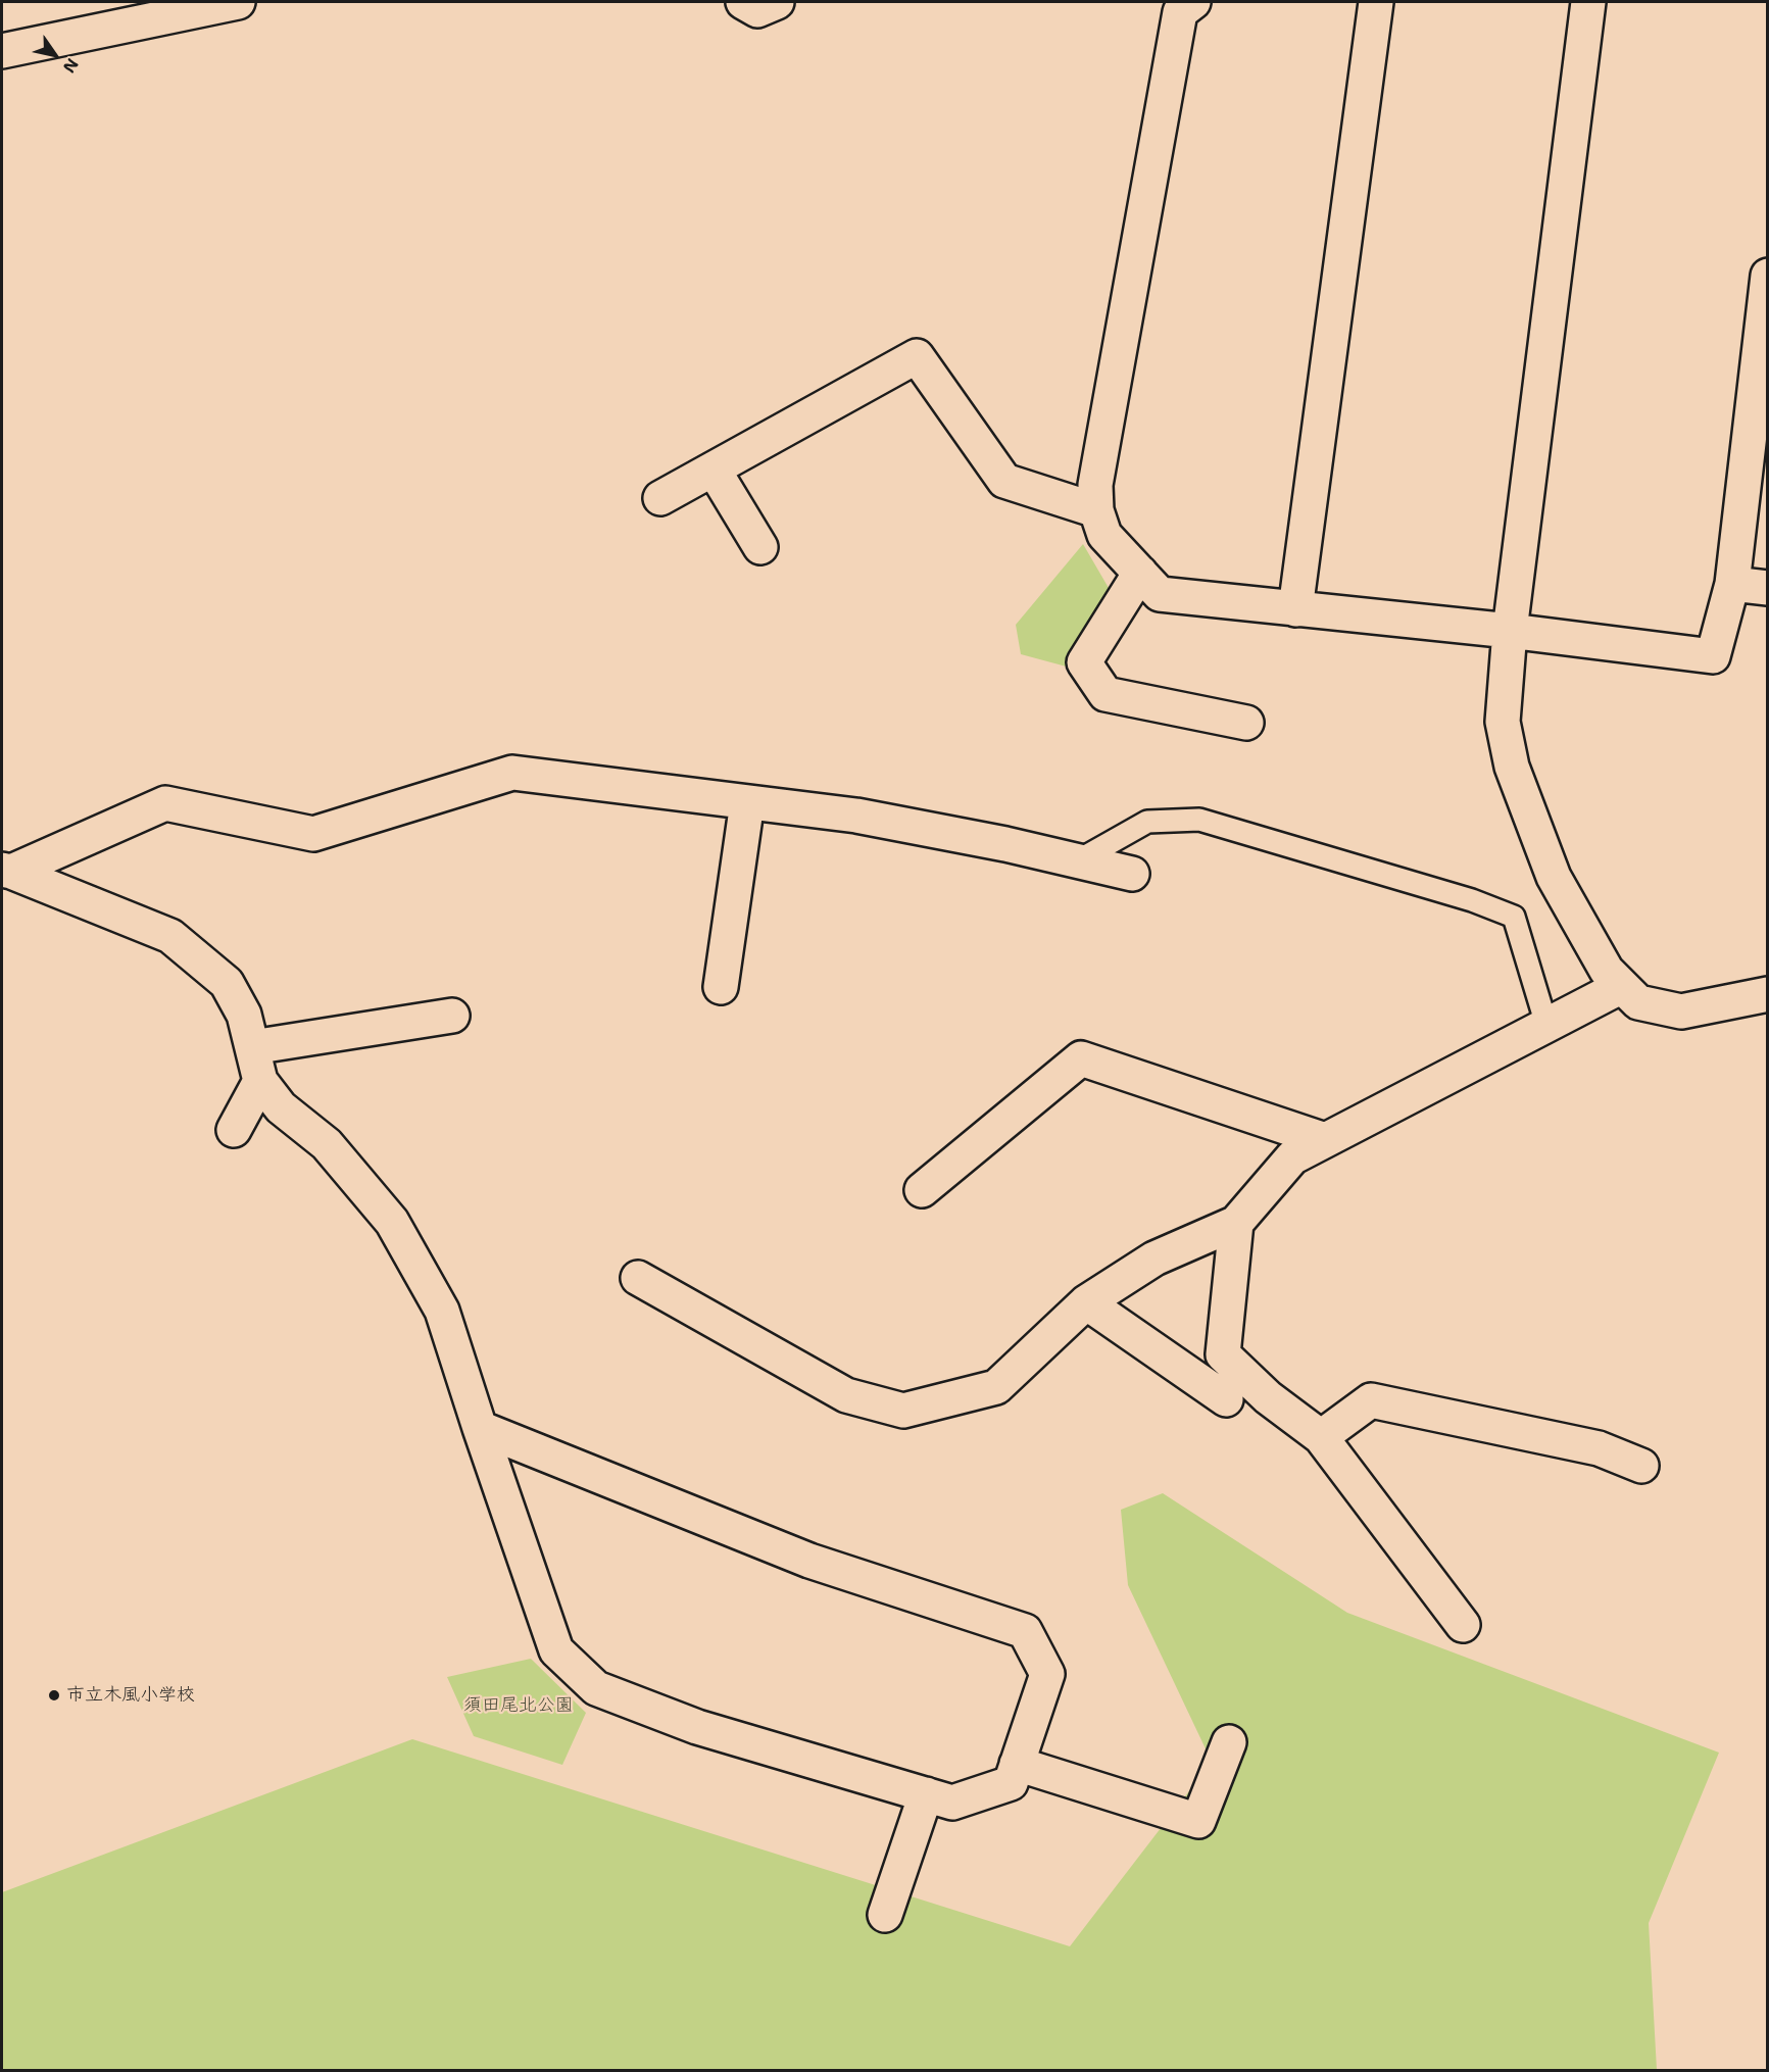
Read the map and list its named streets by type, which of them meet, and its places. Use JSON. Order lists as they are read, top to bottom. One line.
{"parks":["須田尾北公園"],"places":["市立木風小学校"],"north":"bottom right"}
